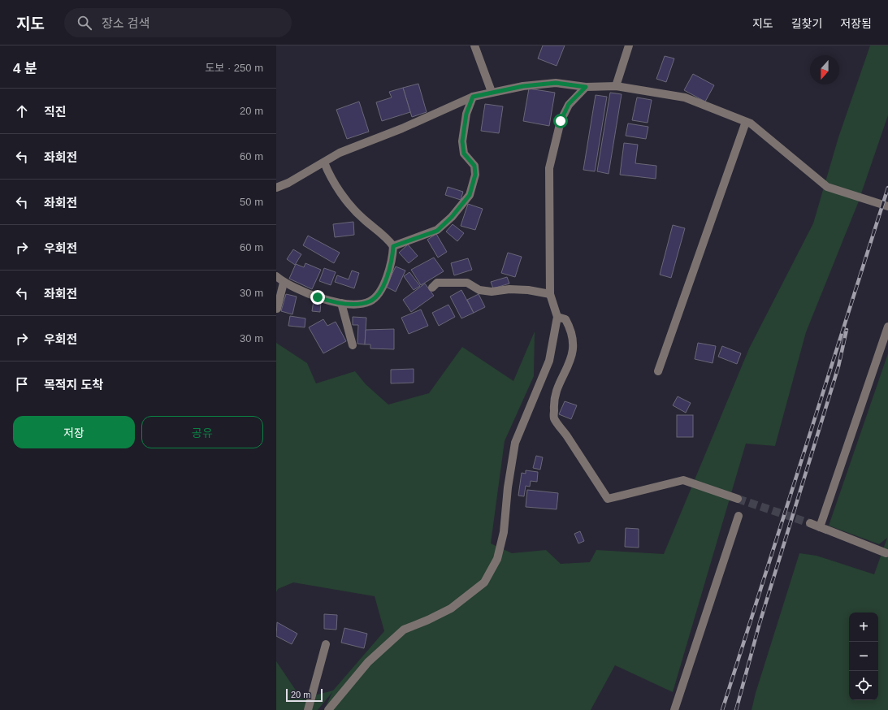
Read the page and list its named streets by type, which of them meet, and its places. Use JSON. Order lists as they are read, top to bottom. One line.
{"scale_bar":"20 m","north":"bottom","page":{"header":"지도","search":"장소 검색","nav":["지도","길찾기","저장됨"],"heading":["4 분","도보 · 250 m"],"list":[["직진","20 m"],["좌회전","60 m"],["좌회전","50 m"],["우회전","60 m"],["좌회전","30 m"],["우회전","30 m"],"목적지 도착"],"buttons":["저장","공유"],"map_buttons":["+","−"],"scale":"20 m"}}
